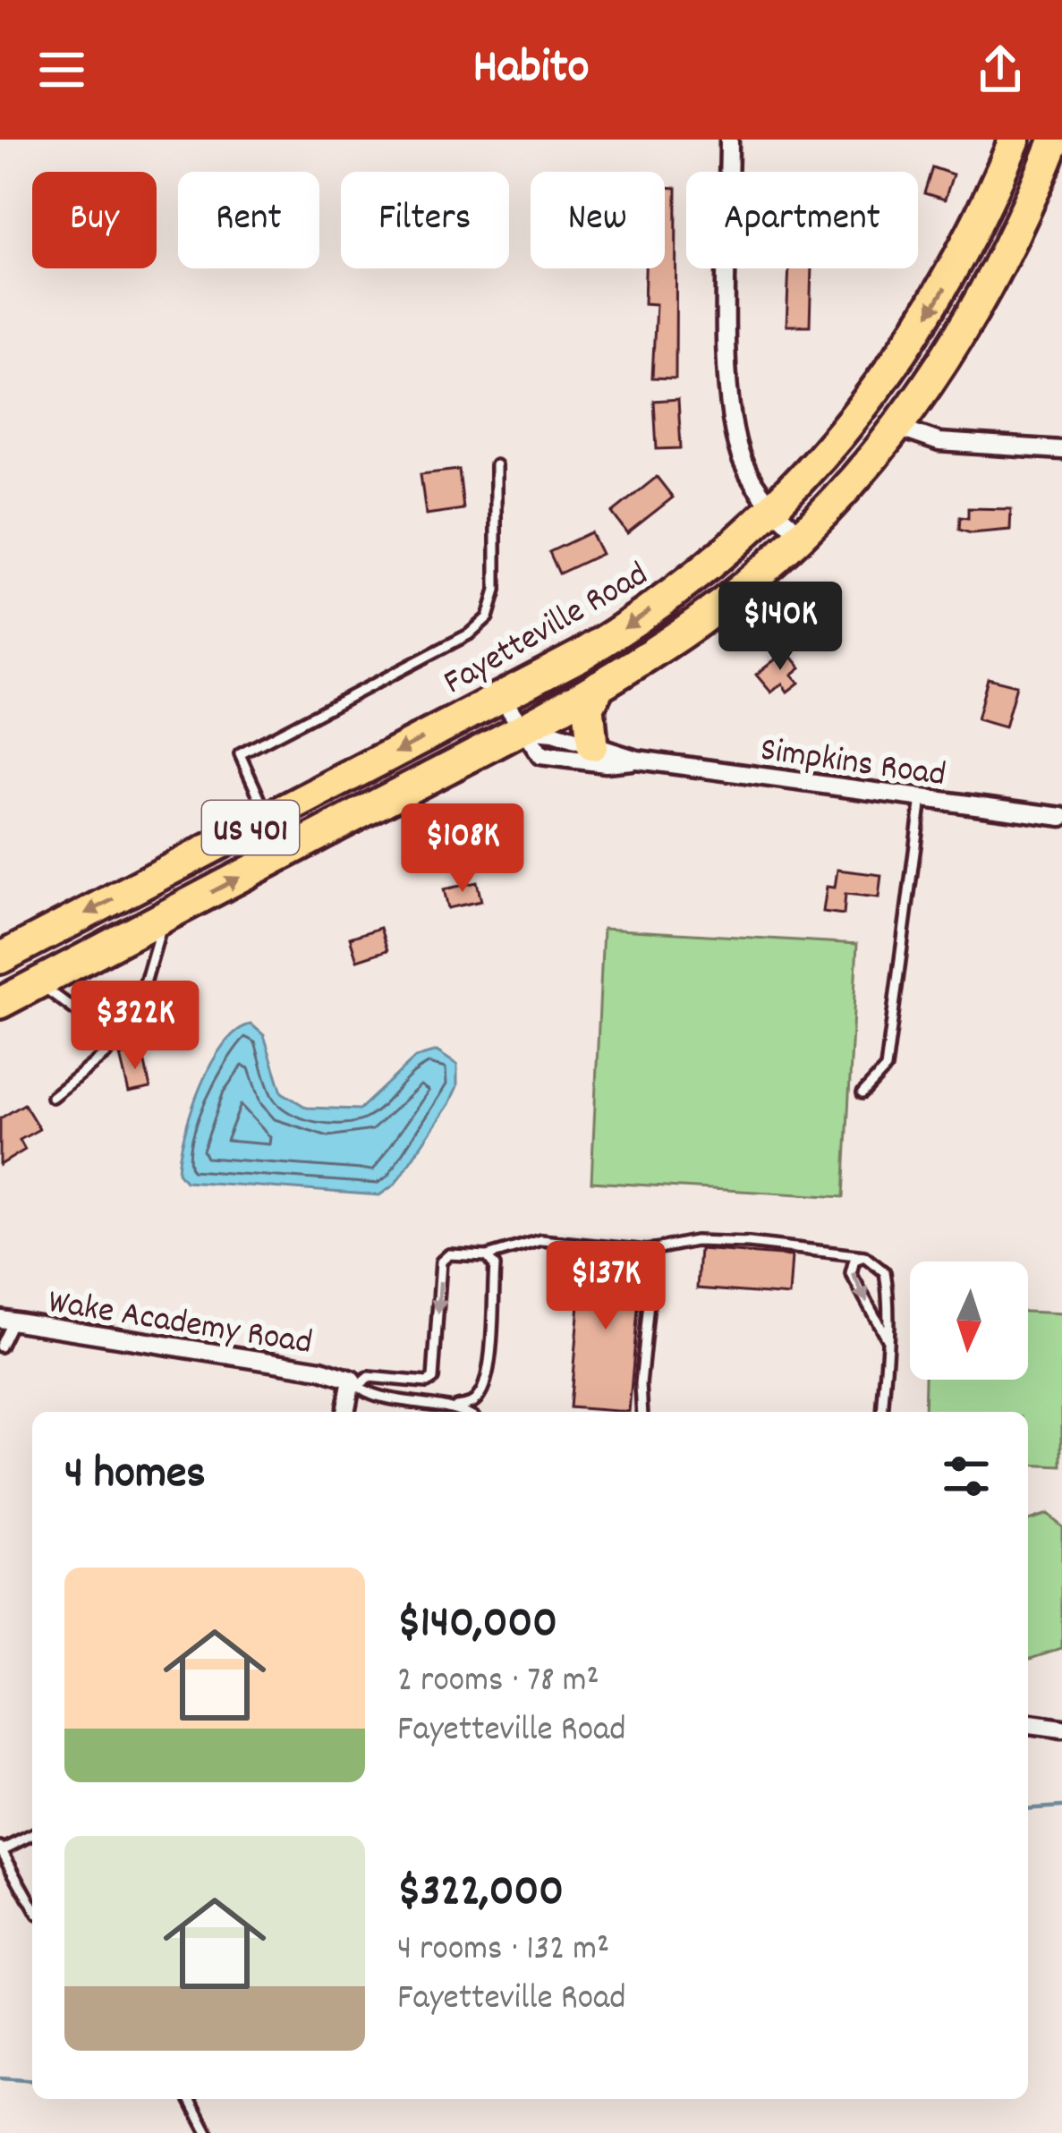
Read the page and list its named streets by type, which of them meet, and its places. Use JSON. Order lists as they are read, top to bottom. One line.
{"streets":{"highway":["Fayetteville Road","US 401"],"street":["Simpkins Road","Wake Academy Road"]},"crossings":[["Fayetteville Road","Simpkins Road"],["Simpkins Road","US 401"]],"north":"bottom","page":{"header":"Habito","chip":["Buy","Rent","Filters","New","Apartment"],"price":["$140K","$108K","$322K","$137K"],"heading":"4 homes","list":[{"name":"$140,000","note":"2 rooms · 78 m² · Fayetteville Road"},{"name":"$322,000","note":"4 rooms · 132 m² · Fayetteville Road"}]}}
